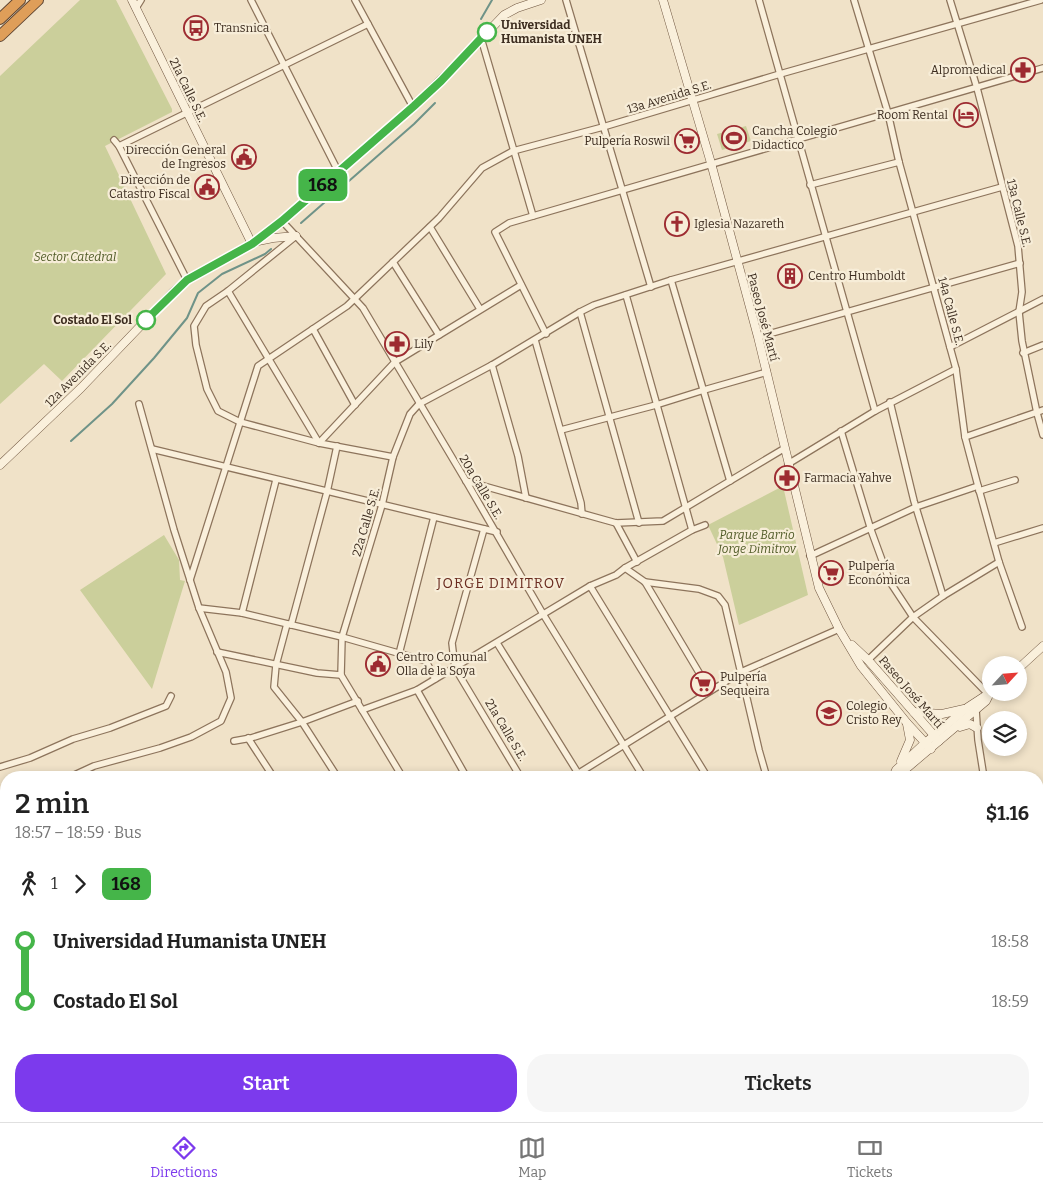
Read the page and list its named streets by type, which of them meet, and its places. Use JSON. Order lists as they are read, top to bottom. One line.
{"streets":{"main road":["21a Calle S.E.","Paseo José Martí","12a Avenida S.E."],"street":["13a Avenida S.E.","13a Calle S.E.","14a Calle S.E.","20a Calle S.E.","22a Calle S.E."]},"crossings":[["21a Calle S.E.","12a Avenida S.E."],["13a Avenida S.E.","13a Calle S.E."],["13a Avenida S.E.","14a Calle S.E."],["13a Avenida S.E.","Paseo José Martí"],["13a Avenida S.E.","20a Calle S.E."],["13a Calle S.E.","22a Calle S.E."],["14a Calle S.E.","22a Calle S.E."],["Paseo José Martí","22a Calle S.E."],["12a Avenida S.E.","20a Calle S.E."],["20a Calle S.E.","22a Calle S.E."]],"districts":["JORGE DIMITROV"],"parks":["Sector Catedral","Parque Barrio Jorge Dimitrov"],"places":{"bus stop":["Transnica"],"other":["Universidad Humanista UNEH","Costado El Sol"],"pharmacy":["Alpromedical","Lily","Farmacia Yahve"],"hotel":["Room Rental"],"sports":["Cancha Colegio Didactico"],"supermarket":["Pulpería Roswil","Pulpería Económica","Pulpería Sequeira"],"public building":["Dirección General de Ingresos","Dirección de Catastro Fiscal","Centro Comunal Olla de la Soya"],"church":["Iglesia Nazareth"],"building":["Centro Humboldt"],"school or university":["Colegio Cristo Rey"]},"lines":["bus line 168"],"north":"top right","page":{"on_map":"168","heading":["2 min","18:57 – 18:59 · Bus","$1.16"],"legs":["1","168"],"list":[{"name":"Universidad Humanista UNEH","value":"18:58"},{"name":"Costado El Sol","value":"18:59"}],"buttons":["Start","Tickets"],"tabs":["Directions","Map","Tickets"]}}
